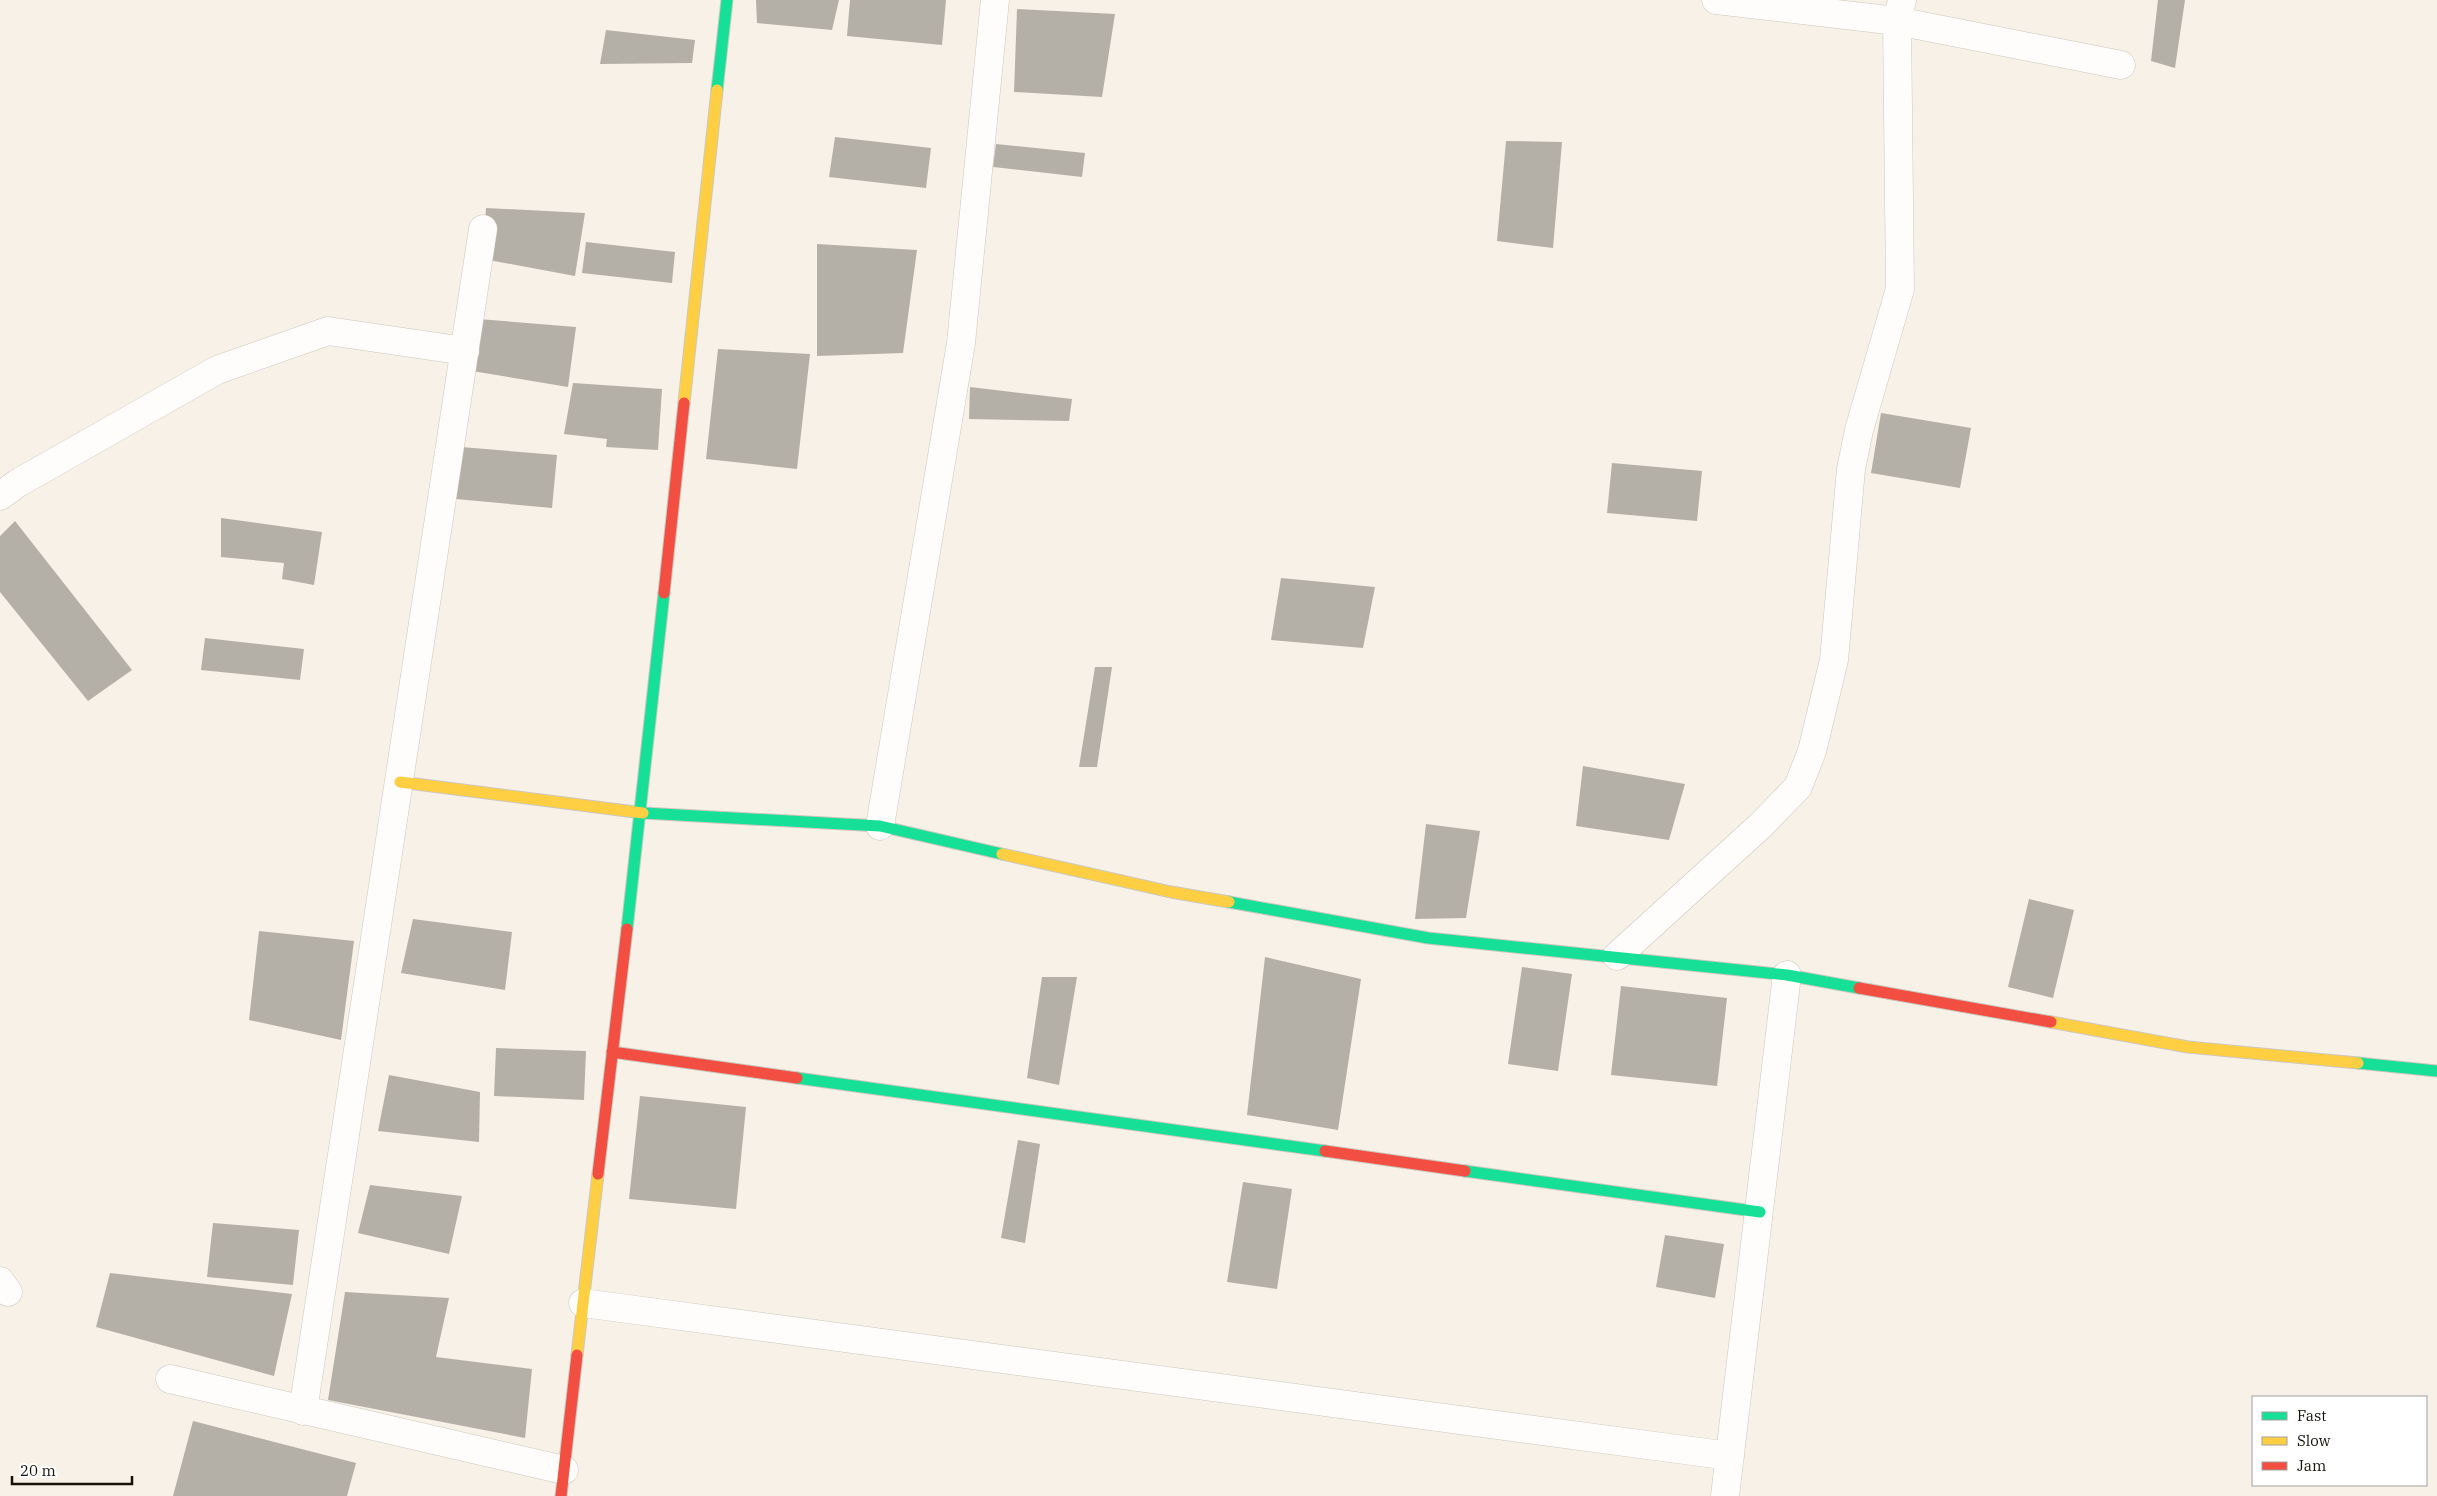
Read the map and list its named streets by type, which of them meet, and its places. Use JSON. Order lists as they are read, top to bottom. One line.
{"legend":["Fast","Slow","Jam"],"scale_bar":"20 m"}
